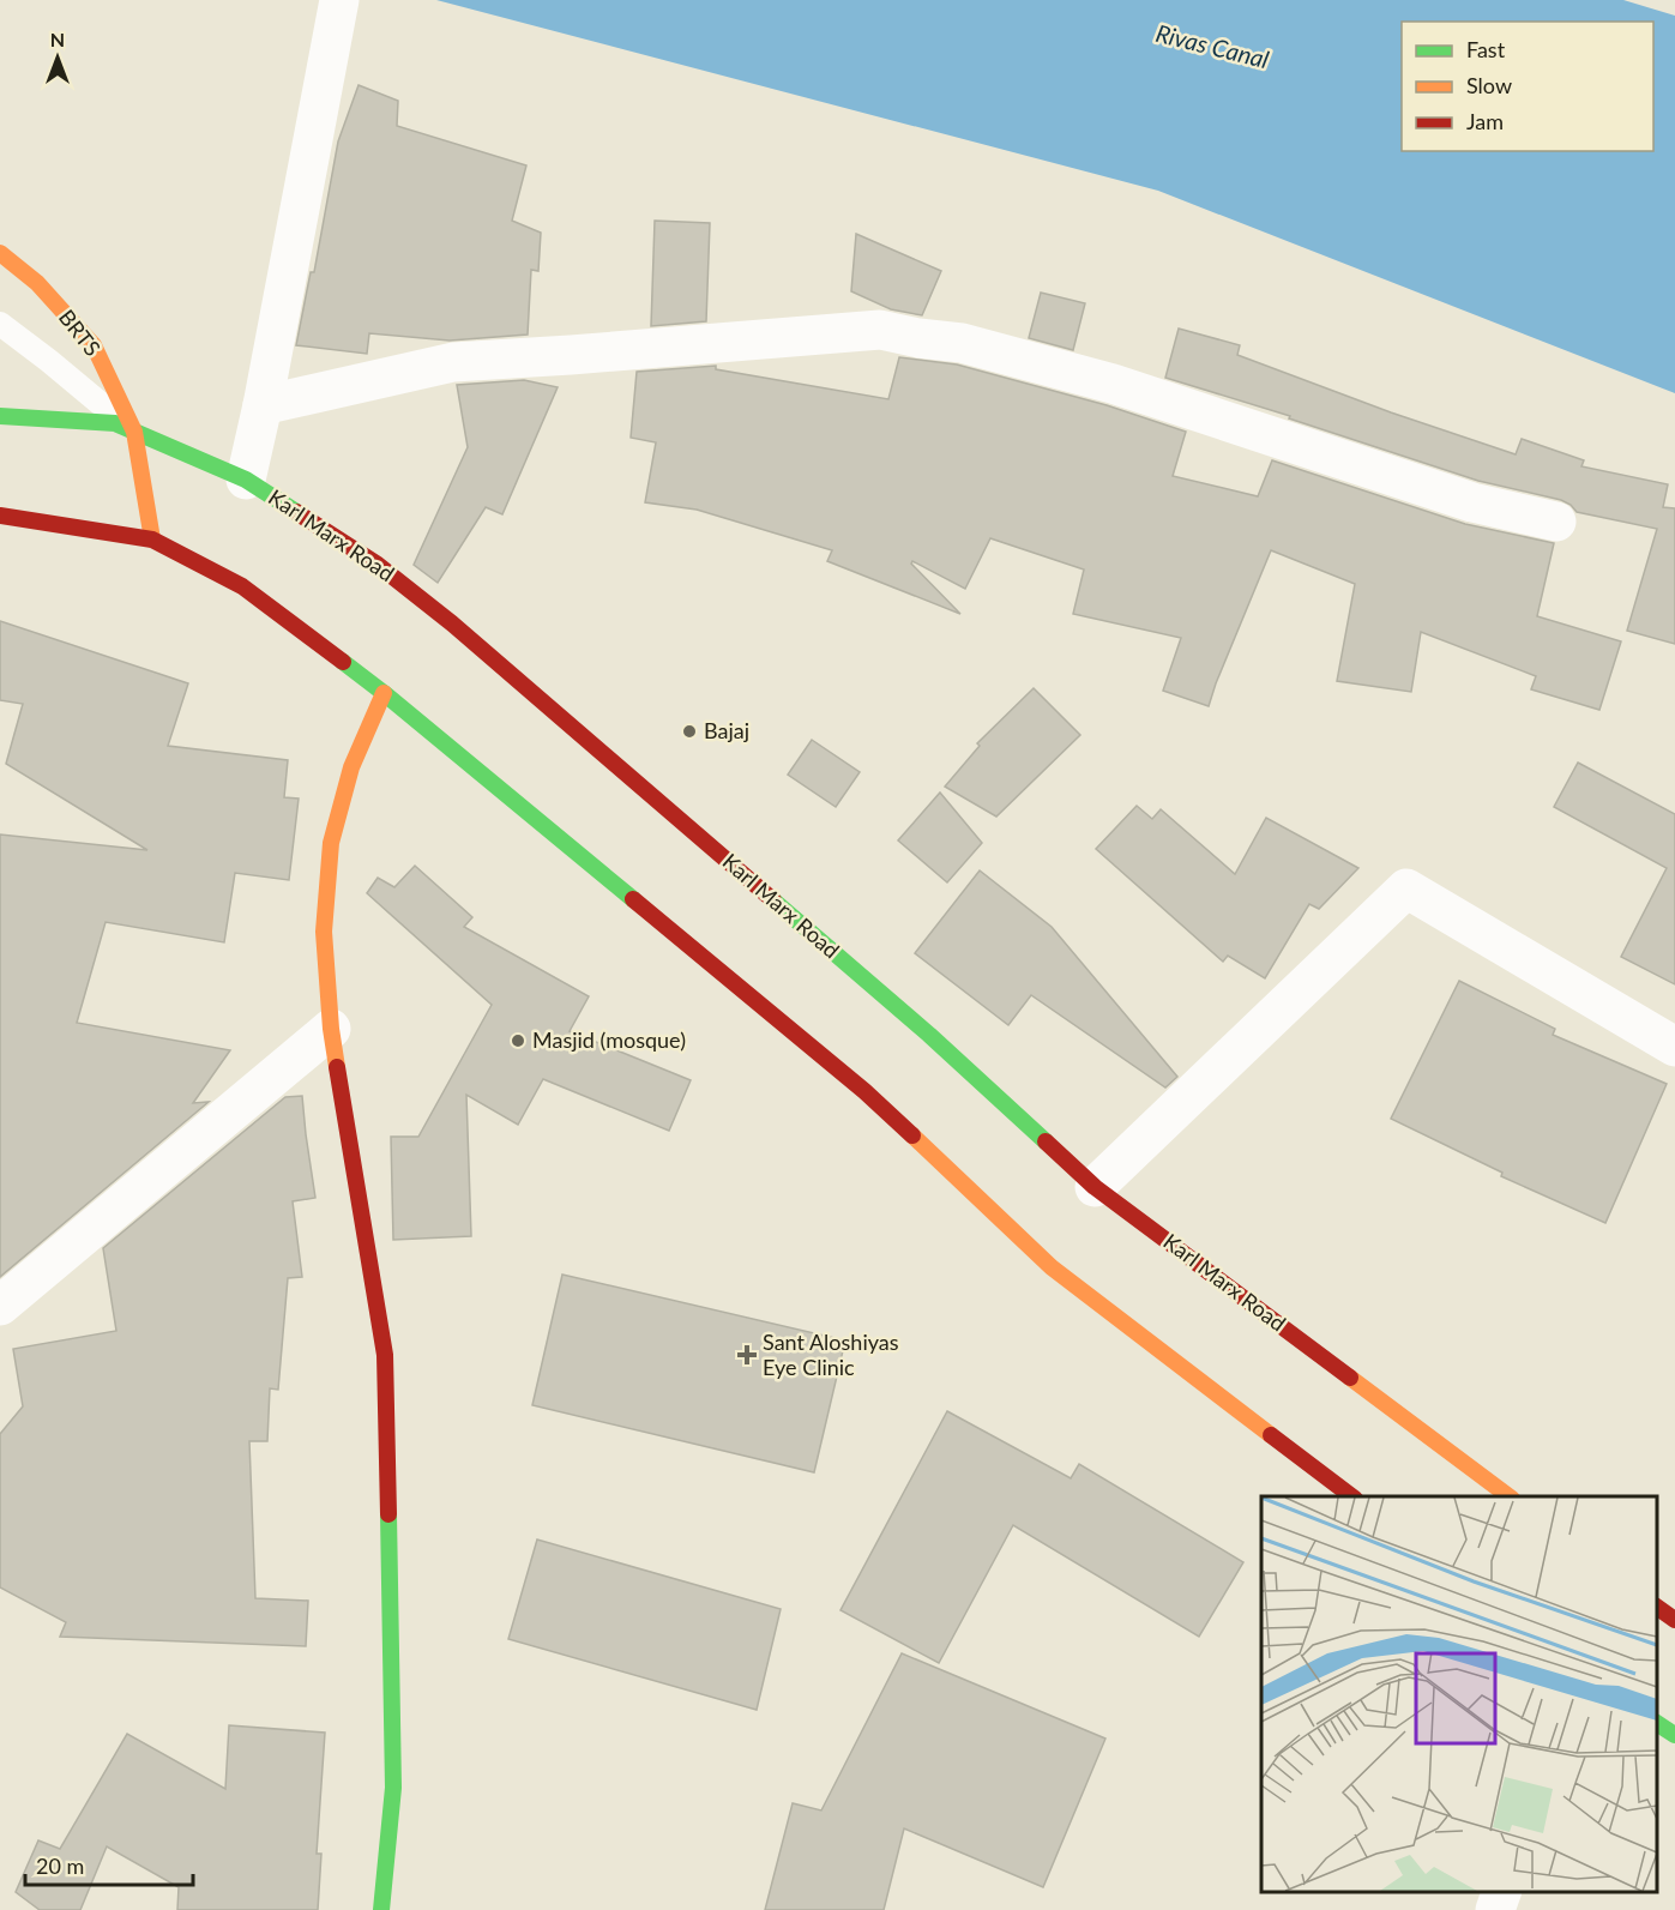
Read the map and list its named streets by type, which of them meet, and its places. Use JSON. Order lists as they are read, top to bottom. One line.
{"streets":{"main road":["BRTS","Karl Marx Road"]},"crossings":[["BRTS","Karl Marx Road"]],"water":["Rivas Canal"],"places":{"other":["Bajaj","Masjid (mosque)"],"health":["Sant Aloshiyas Eye Clinic"]},"legend":["Fast","Slow","Jam"],"scale_bar":"20 m","north":"top"}
